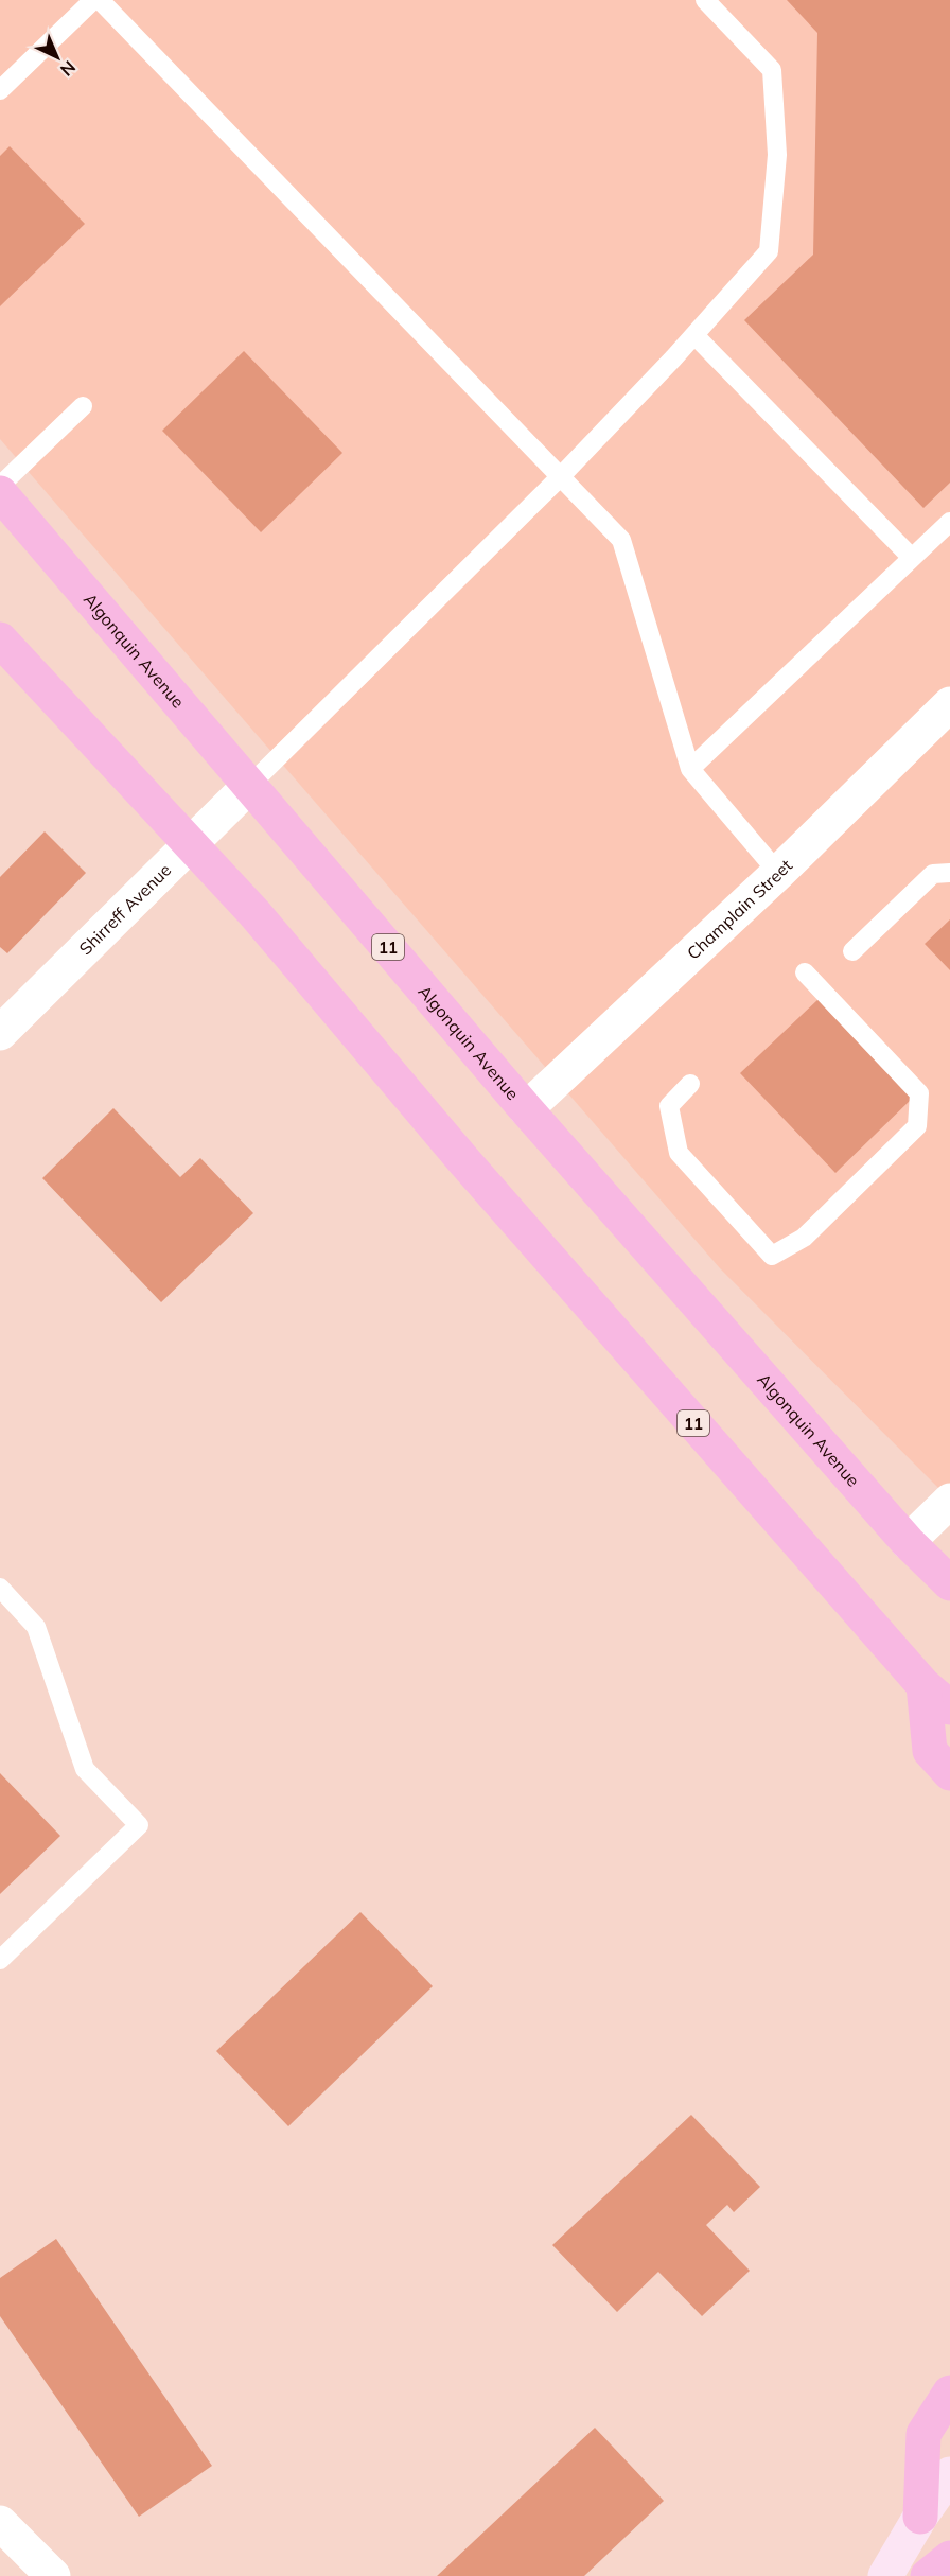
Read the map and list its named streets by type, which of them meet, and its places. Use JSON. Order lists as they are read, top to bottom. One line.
{"streets":{"highway":["Algonquin Avenue","11"],"street":["Shirreff Avenue","Champlain Street"]},"crossings":[["Algonquin Avenue","Shirreff Avenue"],["Algonquin Avenue","Champlain Street"],["Shirreff Avenue","11"]],"north":"bottom right"}
